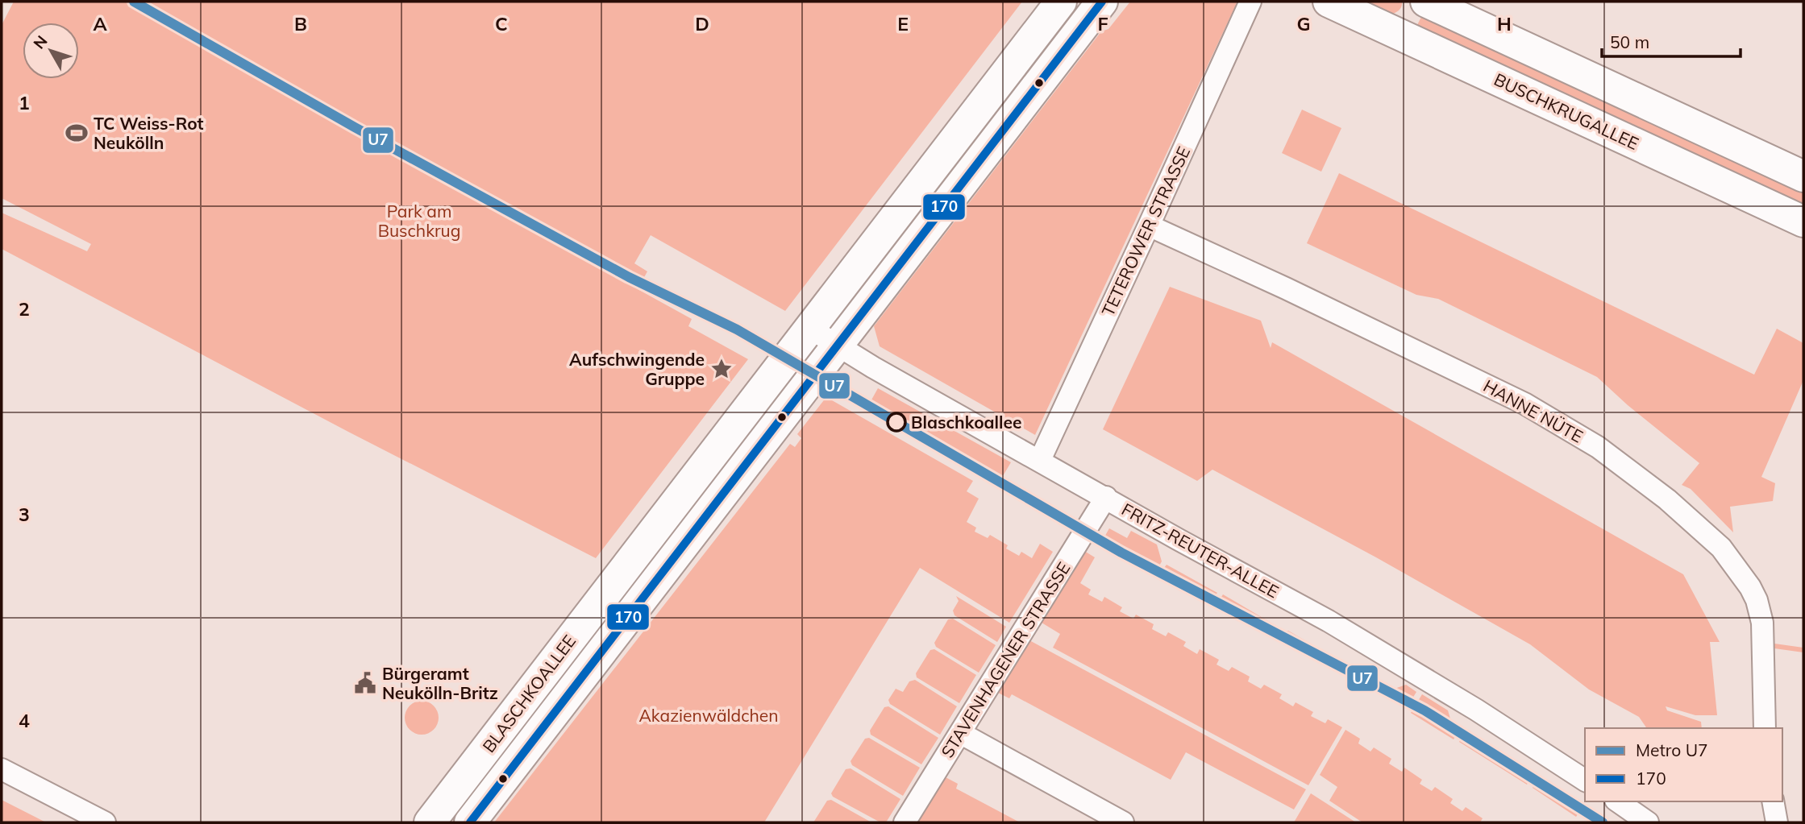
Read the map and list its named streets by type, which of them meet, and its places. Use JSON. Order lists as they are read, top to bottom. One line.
{"streets":{"main road":["BUSCHKRUGALLEE","BLASCHKOALLEE"],"street":["TETEROWER STRASSE","HANNE NÜTE","FRITZ-REUTER-ALLEE","STAVENHAGENER STRASSE"]},"crossings":[["TETEROWER STRASSE","HANNE NÜTE"],["TETEROWER STRASSE","FRITZ-REUTER-ALLEE"],["FRITZ-REUTER-ALLEE","STAVENHAGENER STRASSE"],["FRITZ-REUTER-ALLEE","BLASCHKOALLEE"]],"parks":["Park am Buschkrug","Akazienwäldchen"],"places":{"sports":["TC Weiss-Rot Neukölln"],"place":["Aufschwingende Gruppe"],"other":["Blaschkoallee"],"public building":["Bürgeramt Neukölln-Britz"]},"lines":["metro line U7","transit line 170"],"legend":["Metro U7","170"],"scale_bar":"50 m","north":"top left","grid":{"columns":["A","B","C","D","E","F","G","H"],"rows":["1","2","3","4"]}}
